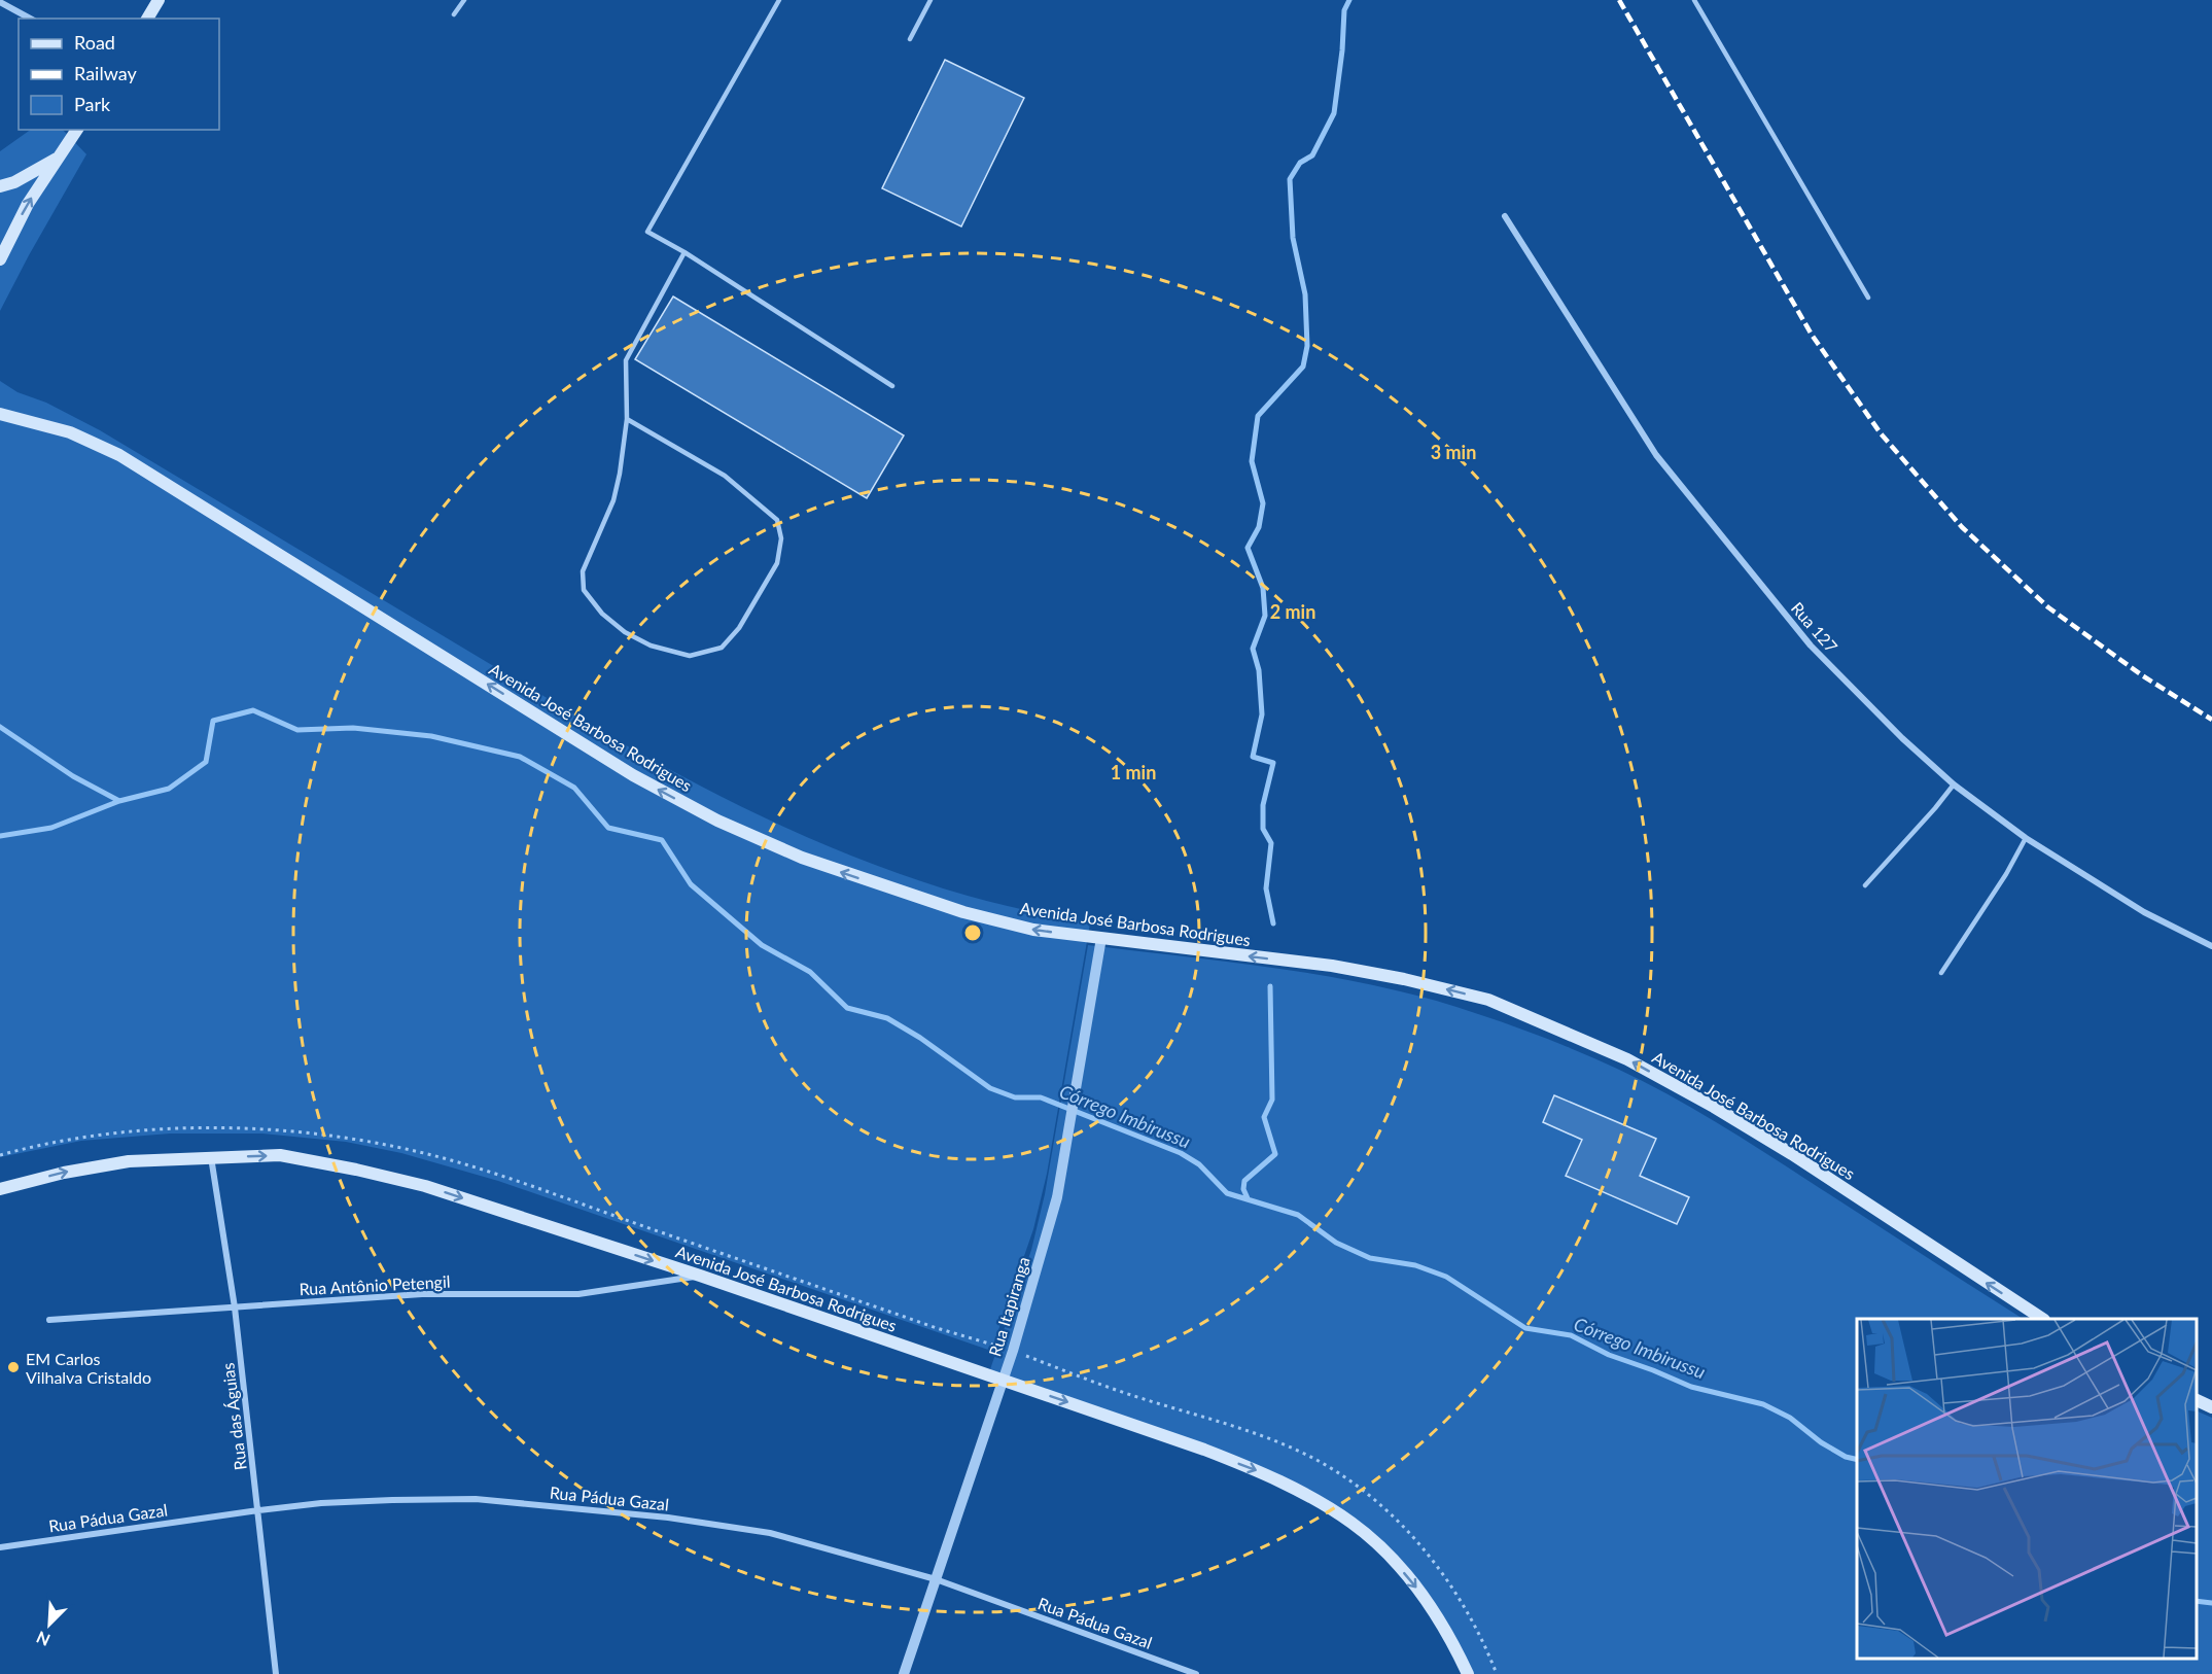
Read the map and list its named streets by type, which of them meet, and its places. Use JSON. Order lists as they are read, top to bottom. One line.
{"streets":{"main road":["Avenida José Barbosa Rodrigues"],"street":["Rua 127","Rua Antônio Petengil","Rua Itapiranga","Rua das Águias","Rua Pádua Gazal"]},"crossings":[["Avenida José Barbosa Rodrigues","Rua Antônio Petengil"],["Avenida José Barbosa Rodrigues","Rua Itapiranga"],["Avenida José Barbosa Rodrigues","Rua das Águias"],["Rua Antônio Petengil","Rua das Águias"],["Rua Itapiranga","Rua Pádua Gazal"],["Rua das Águias","Rua Pádua Gazal"]],"water":["Córrego Imbirussu"],"places":["EM Carlos Vilhalva Cristaldo"],"legend":["Road","Railway","Park"],"north":"bottom left","rings":["3 min","2 min","1 min"]}
